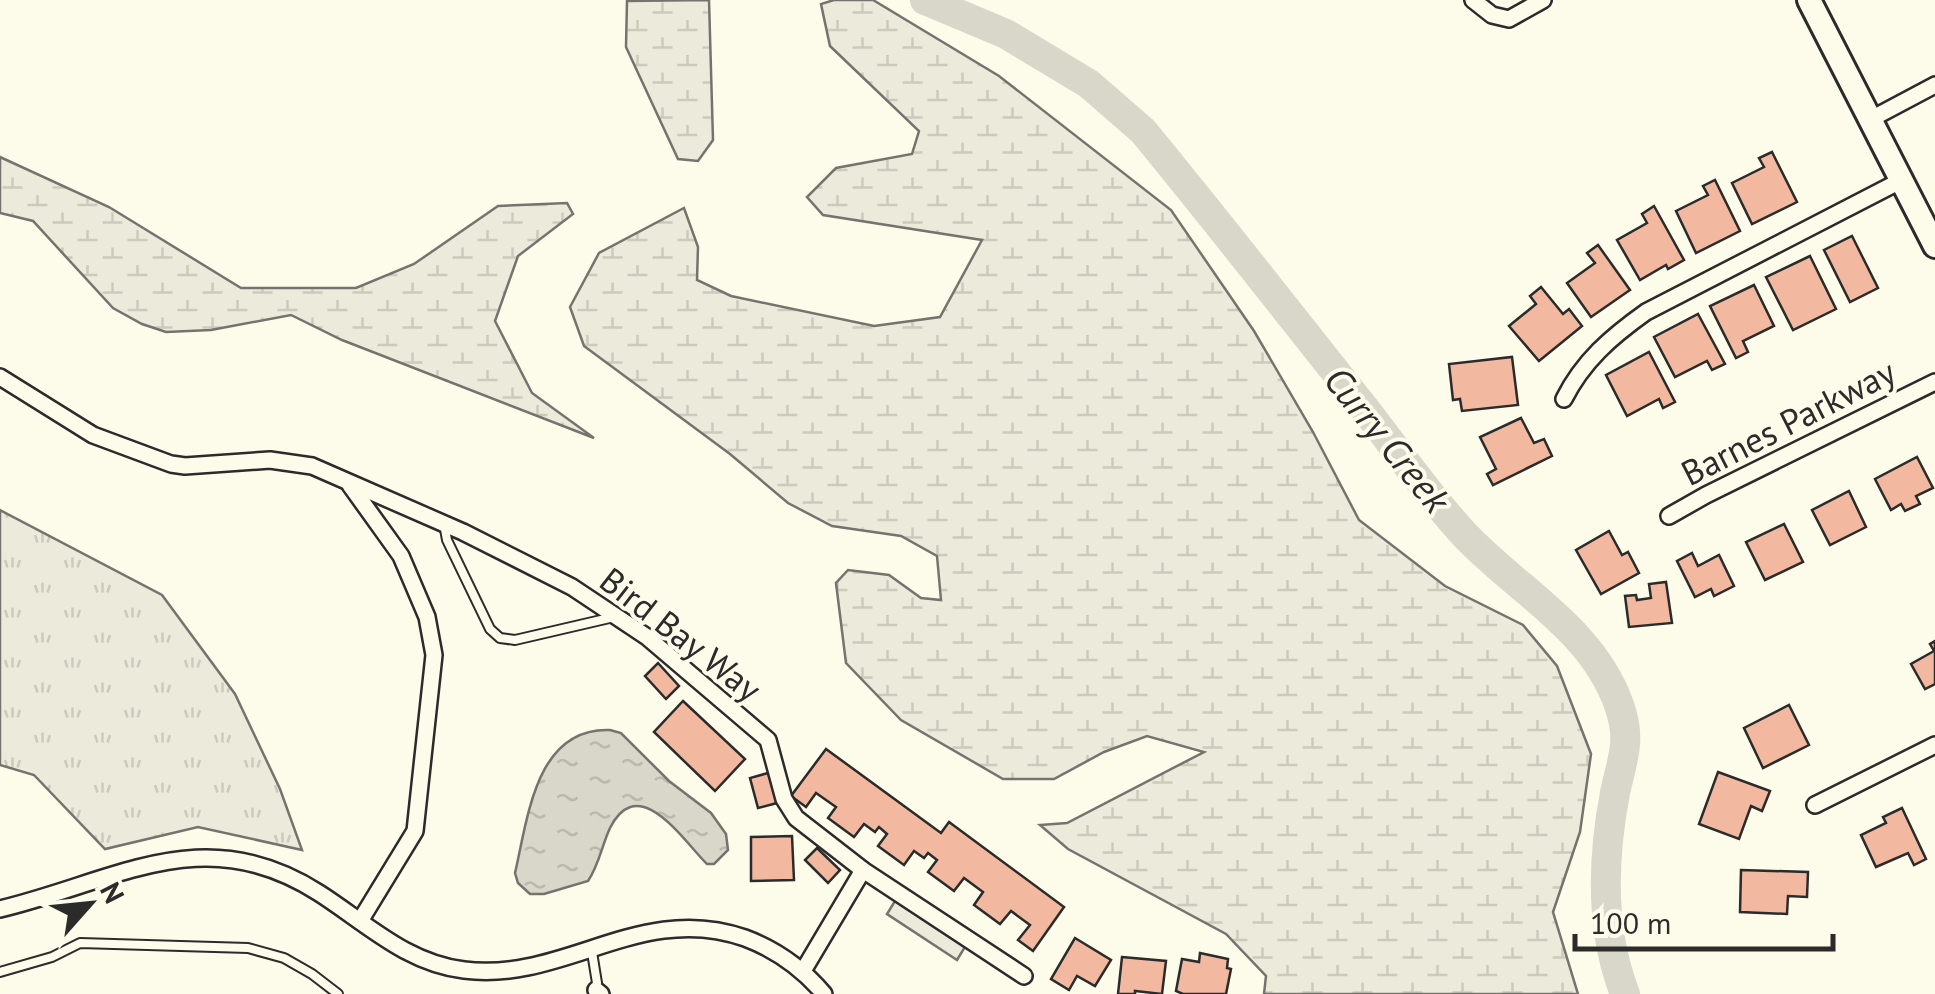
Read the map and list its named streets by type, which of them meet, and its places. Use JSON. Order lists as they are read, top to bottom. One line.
{"streets":{"street":["Barnes Parkway","Bird Bay Way"]},"water":["Curry Creek"],"scale_bar":"100 m","north":"top right"}
